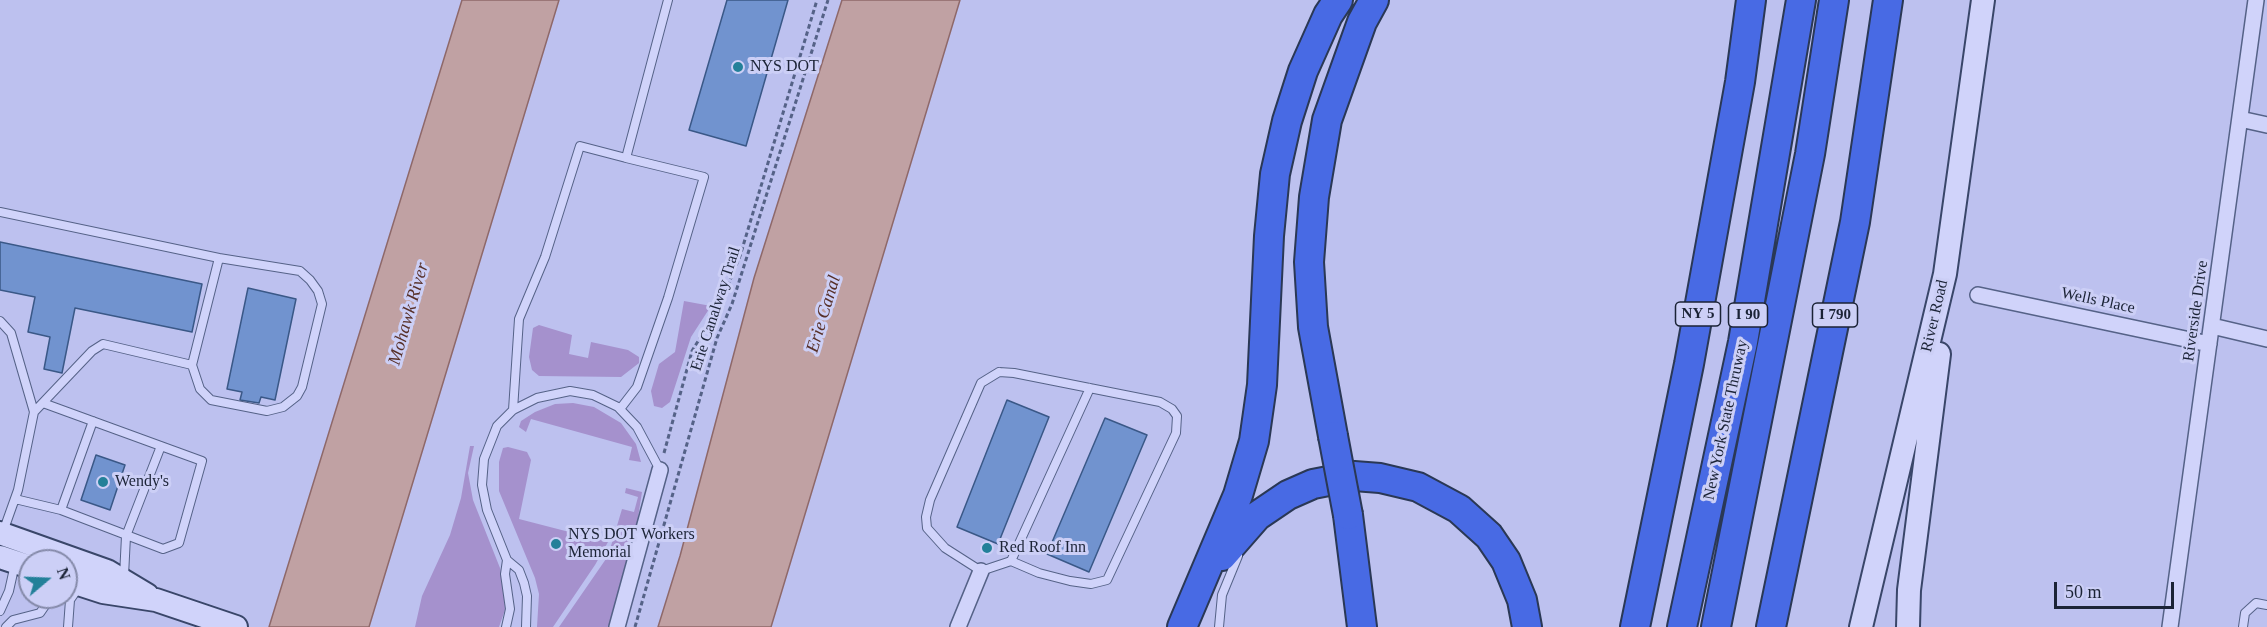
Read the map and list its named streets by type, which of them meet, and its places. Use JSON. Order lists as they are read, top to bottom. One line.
{"streets":{"highway":["NY 5","I 90","I 790","New York State Thruway"],"main road":["River Road"],"street":["Wells Place","Riverside Drive"],"path":["Erie Canalway Trail"]},"crossings":[["Wells Place","Riverside Drive"]],"water":["Mohawk River","Erie Canal"],"places":["NYS DOT","Wendy's","NYS DOT Workers Memorial","Red Roof Inn"],"scale_bar":"50 m","north":"right"}
